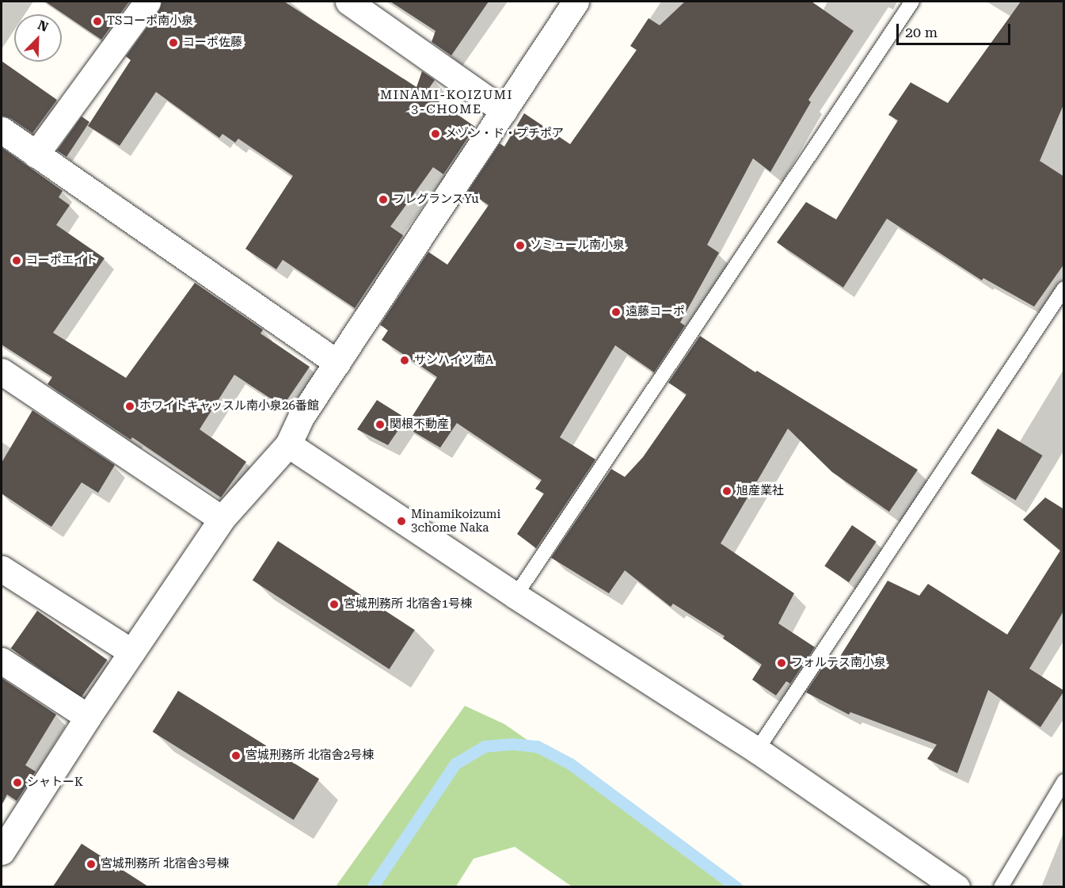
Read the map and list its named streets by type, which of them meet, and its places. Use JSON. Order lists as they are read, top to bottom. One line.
{"districts":["MINAMI-KOIZUMI 3-CHOME"],"places":["TSコーポ南小泉","コーポ佐藤","メゾン・ド・プチポア","フレグランスYu","ソミュール南小泉","コーポエイト","遠藤コーポ","サンハイツ南A","ホワイトキャッスル南小泉26番館","関根不動産","旭産業社","Minamikoizumi 3chome Naka","宮城刑務所 北宿舎1号棟","フォルテス南小泉","宮城刑務所 北宿舎2号棟","シャトーK","宮城刑務所 北宿舎3号棟"],"scale_bar":"20 m","north":"top right"}
